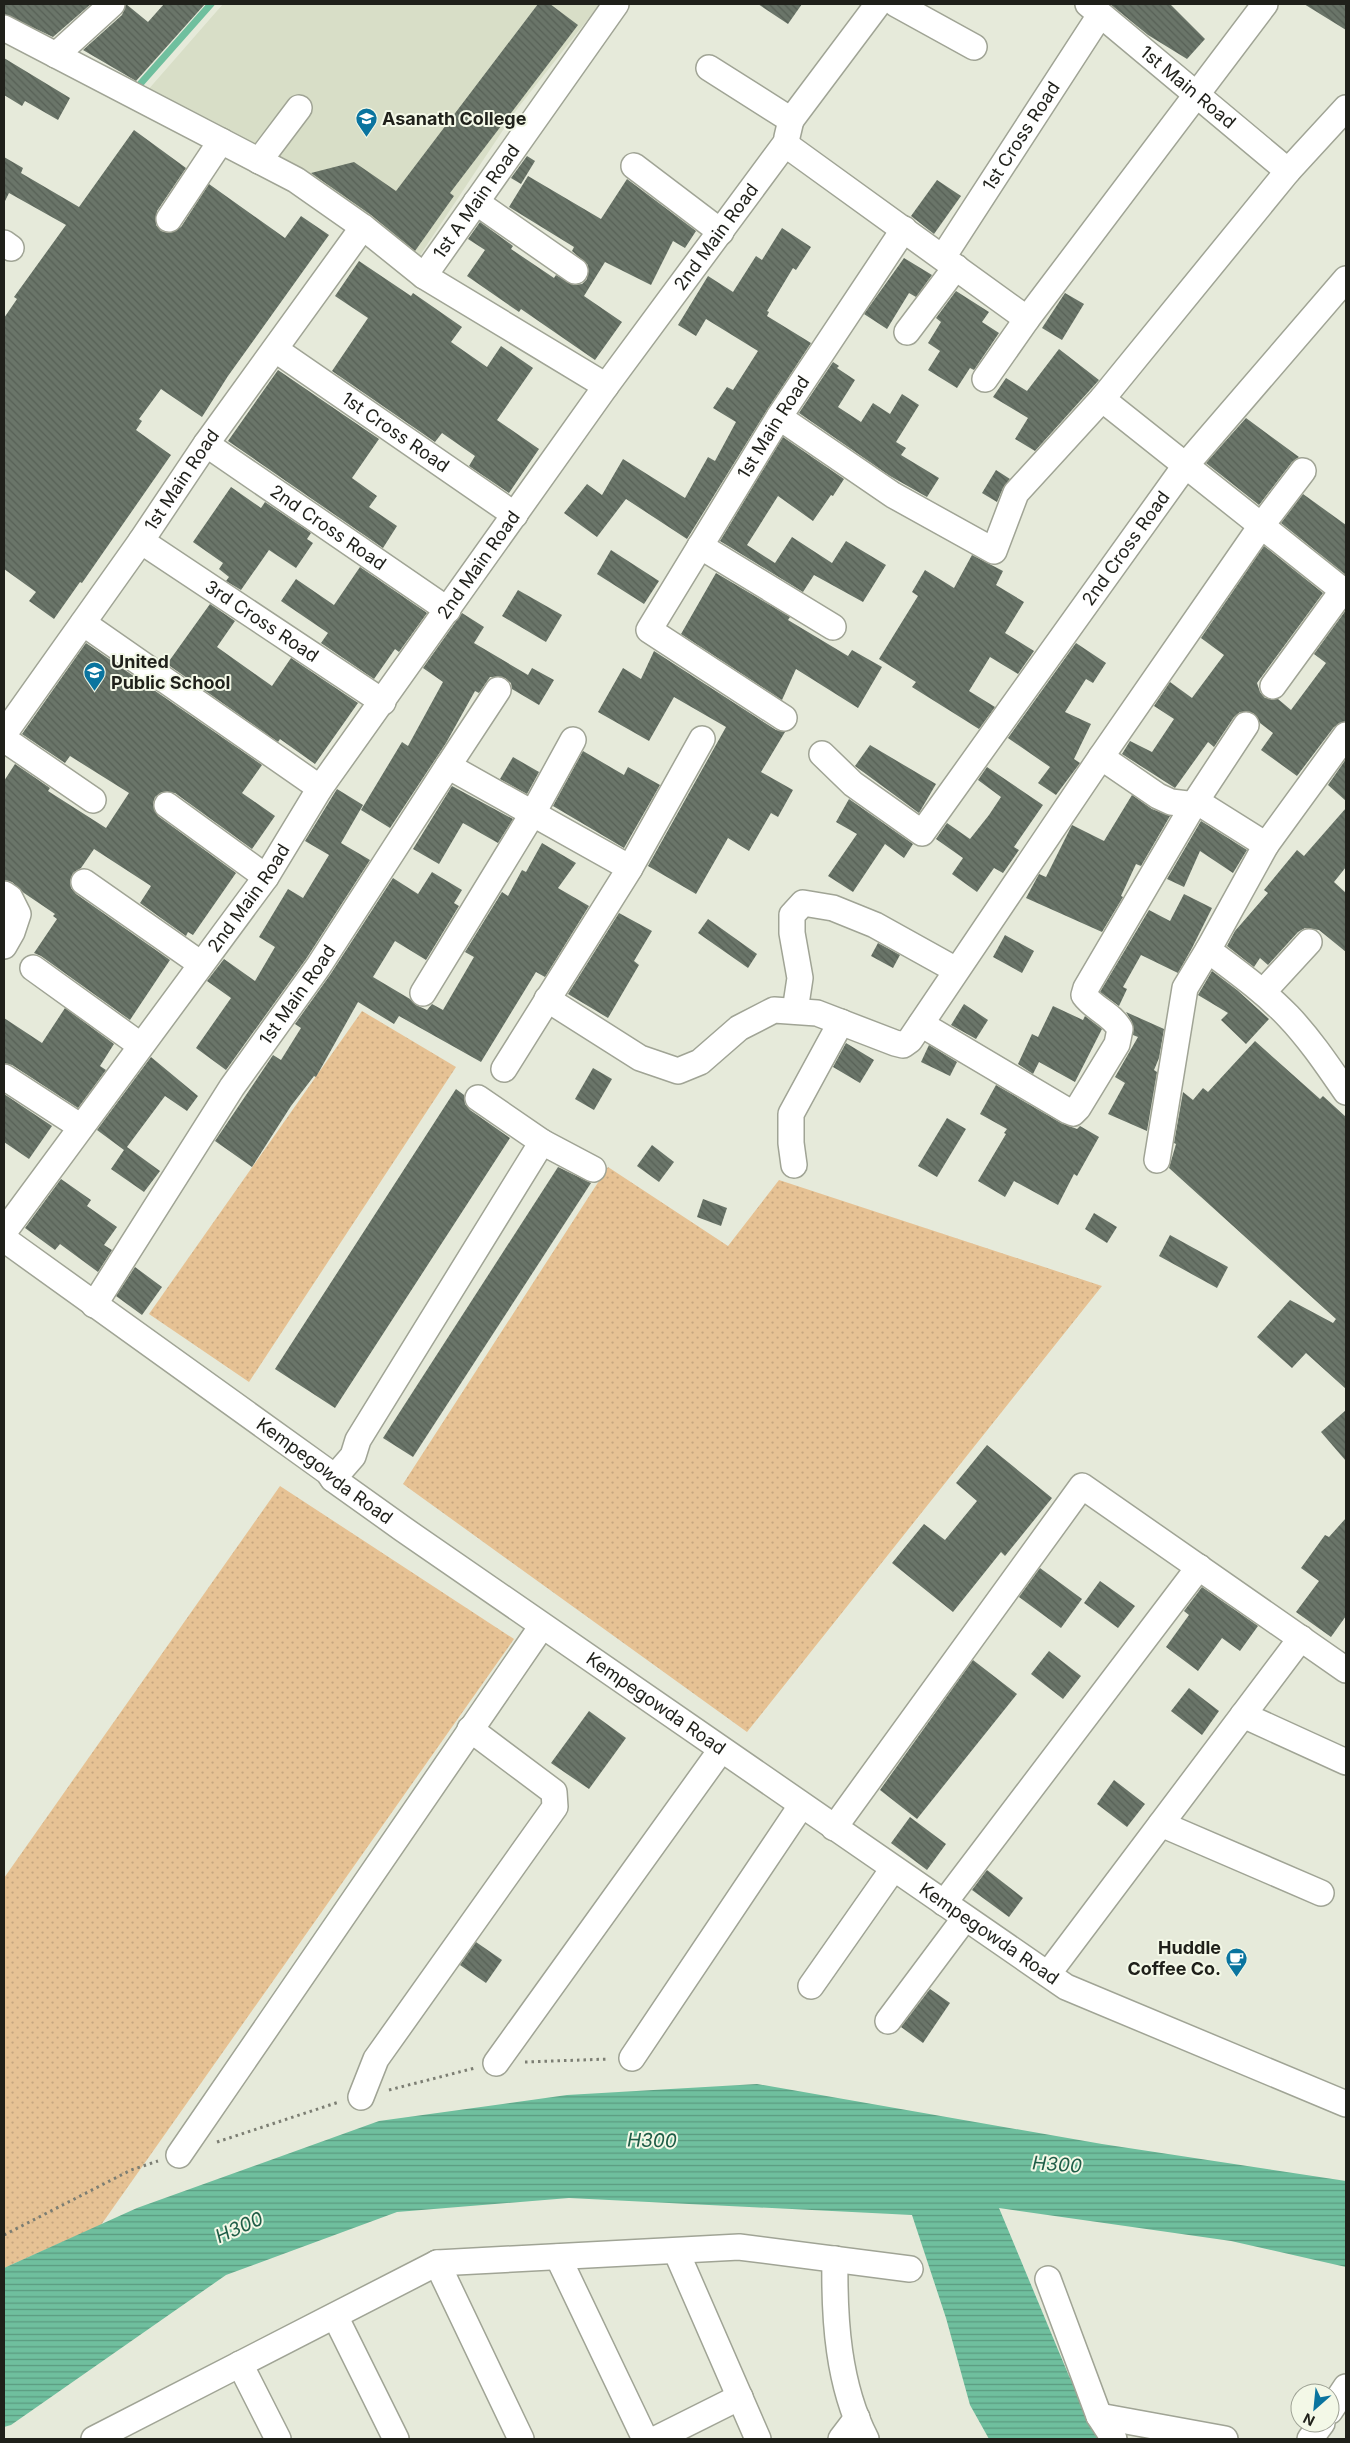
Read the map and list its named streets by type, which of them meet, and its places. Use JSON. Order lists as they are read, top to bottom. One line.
{"streets":{"street":["1st Main Road","1st Cross Road","1st A Main Road","2nd Main Road","2nd Cross Road","3rd Cross Road","Kempegowda Road"]},"crossings":[["1st Main Road","1st Cross Road"],["1st Main Road","2nd Cross Road"],["1st Main Road","3rd Cross Road"],["1st Main Road","Kempegowda Road"],["1st Cross Road","2nd Main Road"],["2nd Main Road","2nd Cross Road"],["2nd Main Road","3rd Cross Road"]],"water":["H300"],"places":{"school or university":["Asanath College","United Public School"],"cafe":["Huddle Coffee Co."]},"north":"bottom left"}
